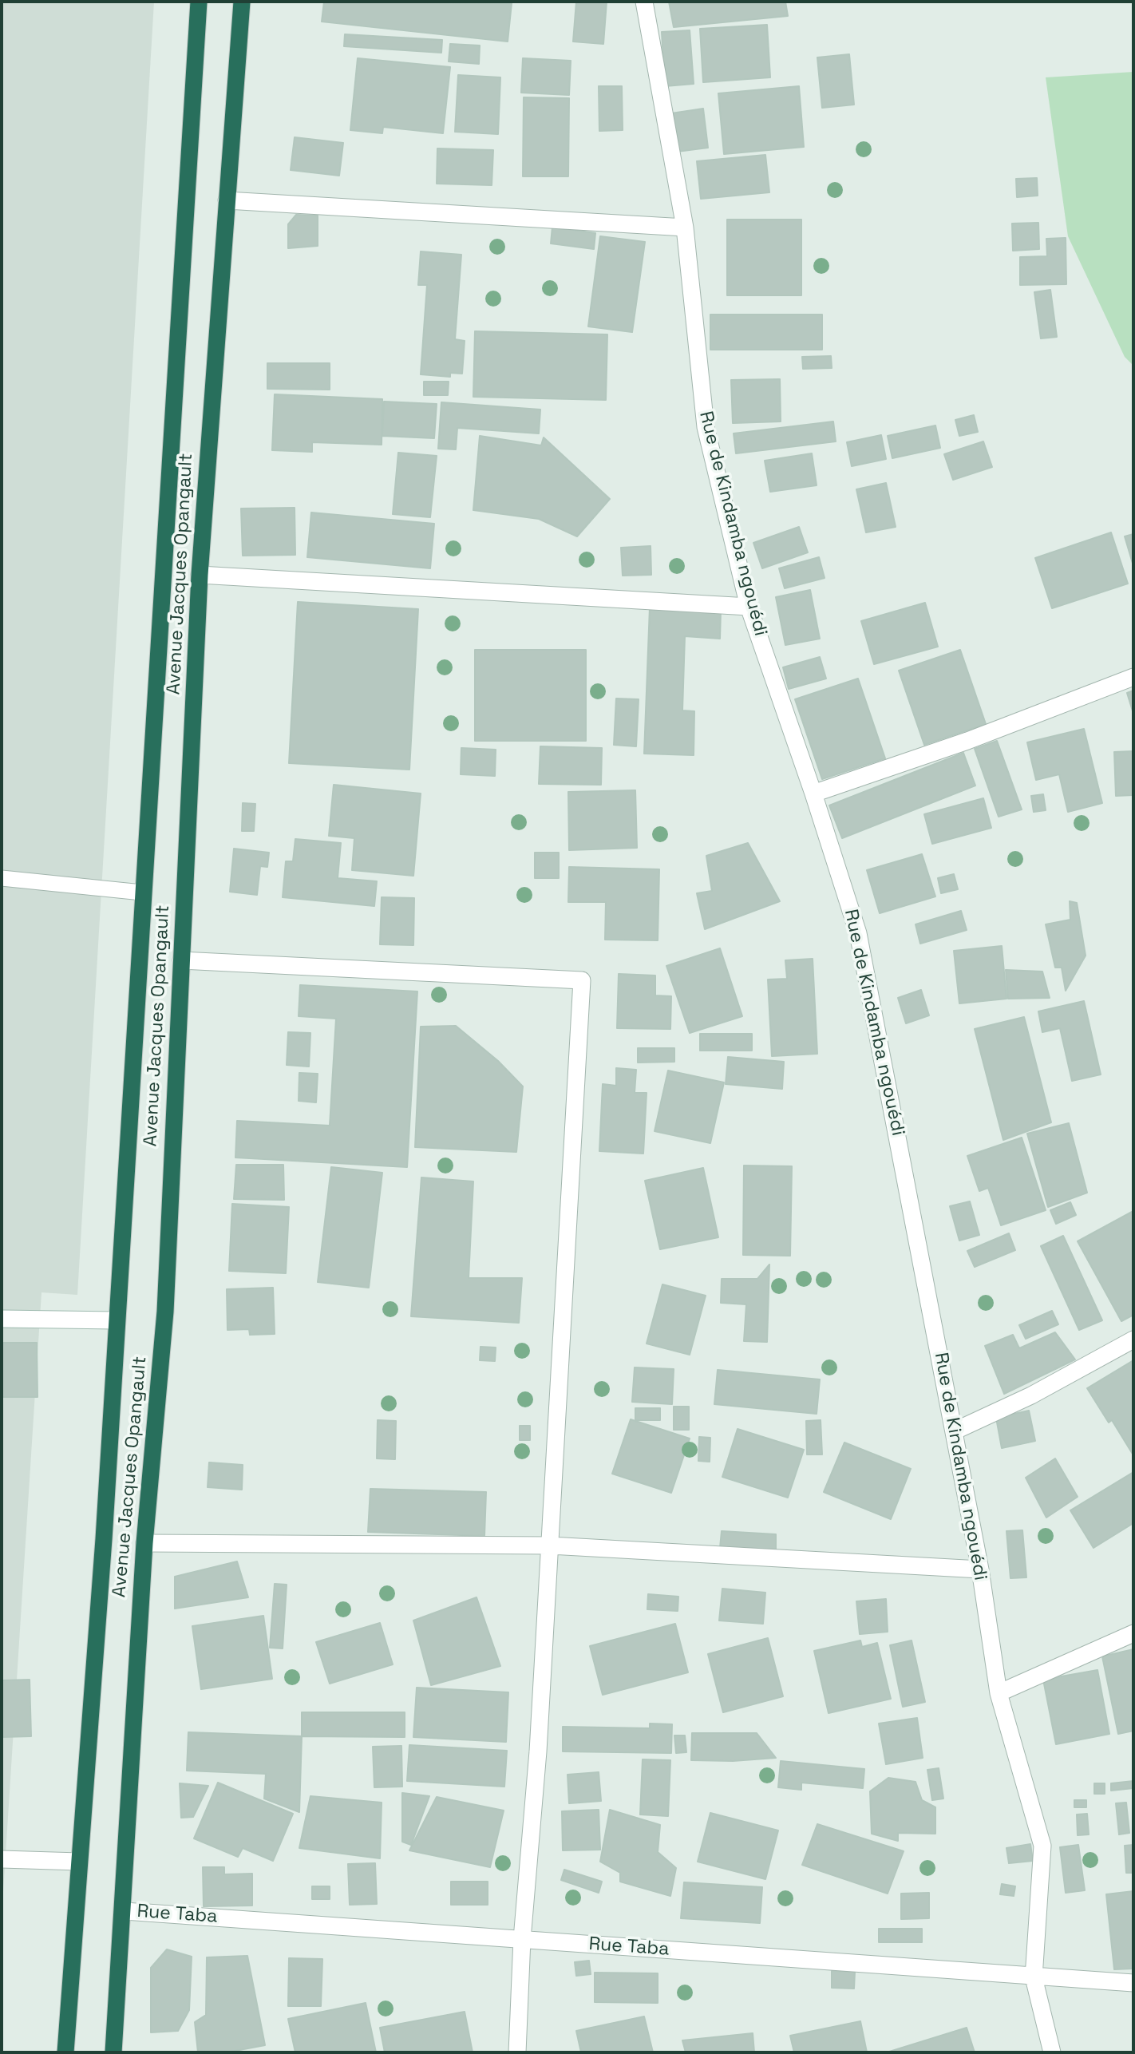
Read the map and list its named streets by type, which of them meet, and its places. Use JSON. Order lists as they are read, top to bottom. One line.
{"streets":{"highway":["Avenue Jacques Opangault"],"street":["Rue de Kindamba ngouédi","Rue Taba"]},"crossings":[["Rue de Kindamba ngouédi","Rue Taba"],["Avenue Jacques Opangault","Rue Taba"]]}
